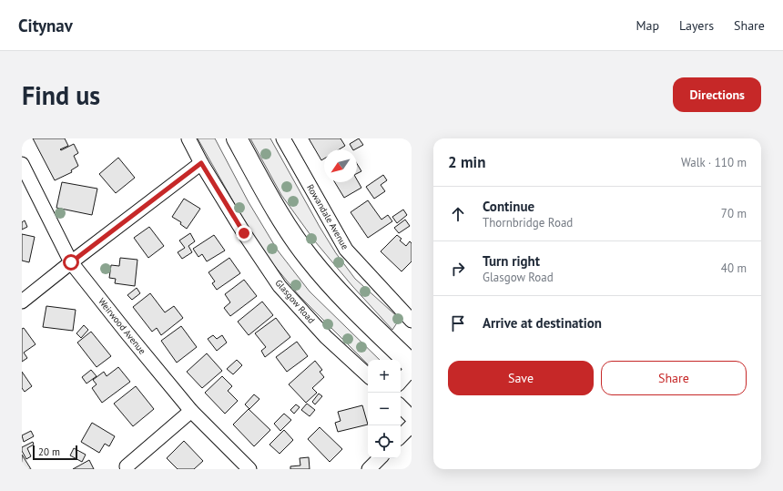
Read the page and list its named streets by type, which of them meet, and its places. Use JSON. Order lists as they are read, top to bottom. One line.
{"streets":{"street":["Rowandale Avenue","Glasgow Road","Weirwood Avenue"]},"scale_bar":"20 m","north":"bottom left","page":{"header":"Citynav","nav":["Map","Layers","Share"],"buttons":["Directions",["Save","Share"]],"title":"Find us","heading":["2 min","Walk · 110 m"],"list":[["Continue","Thornbridge Road","70 m"],["Turn right","Glasgow Road","40 m"],"Arrive at destination"],"map_buttons":["+","−"],"scale":"20 m"}}
